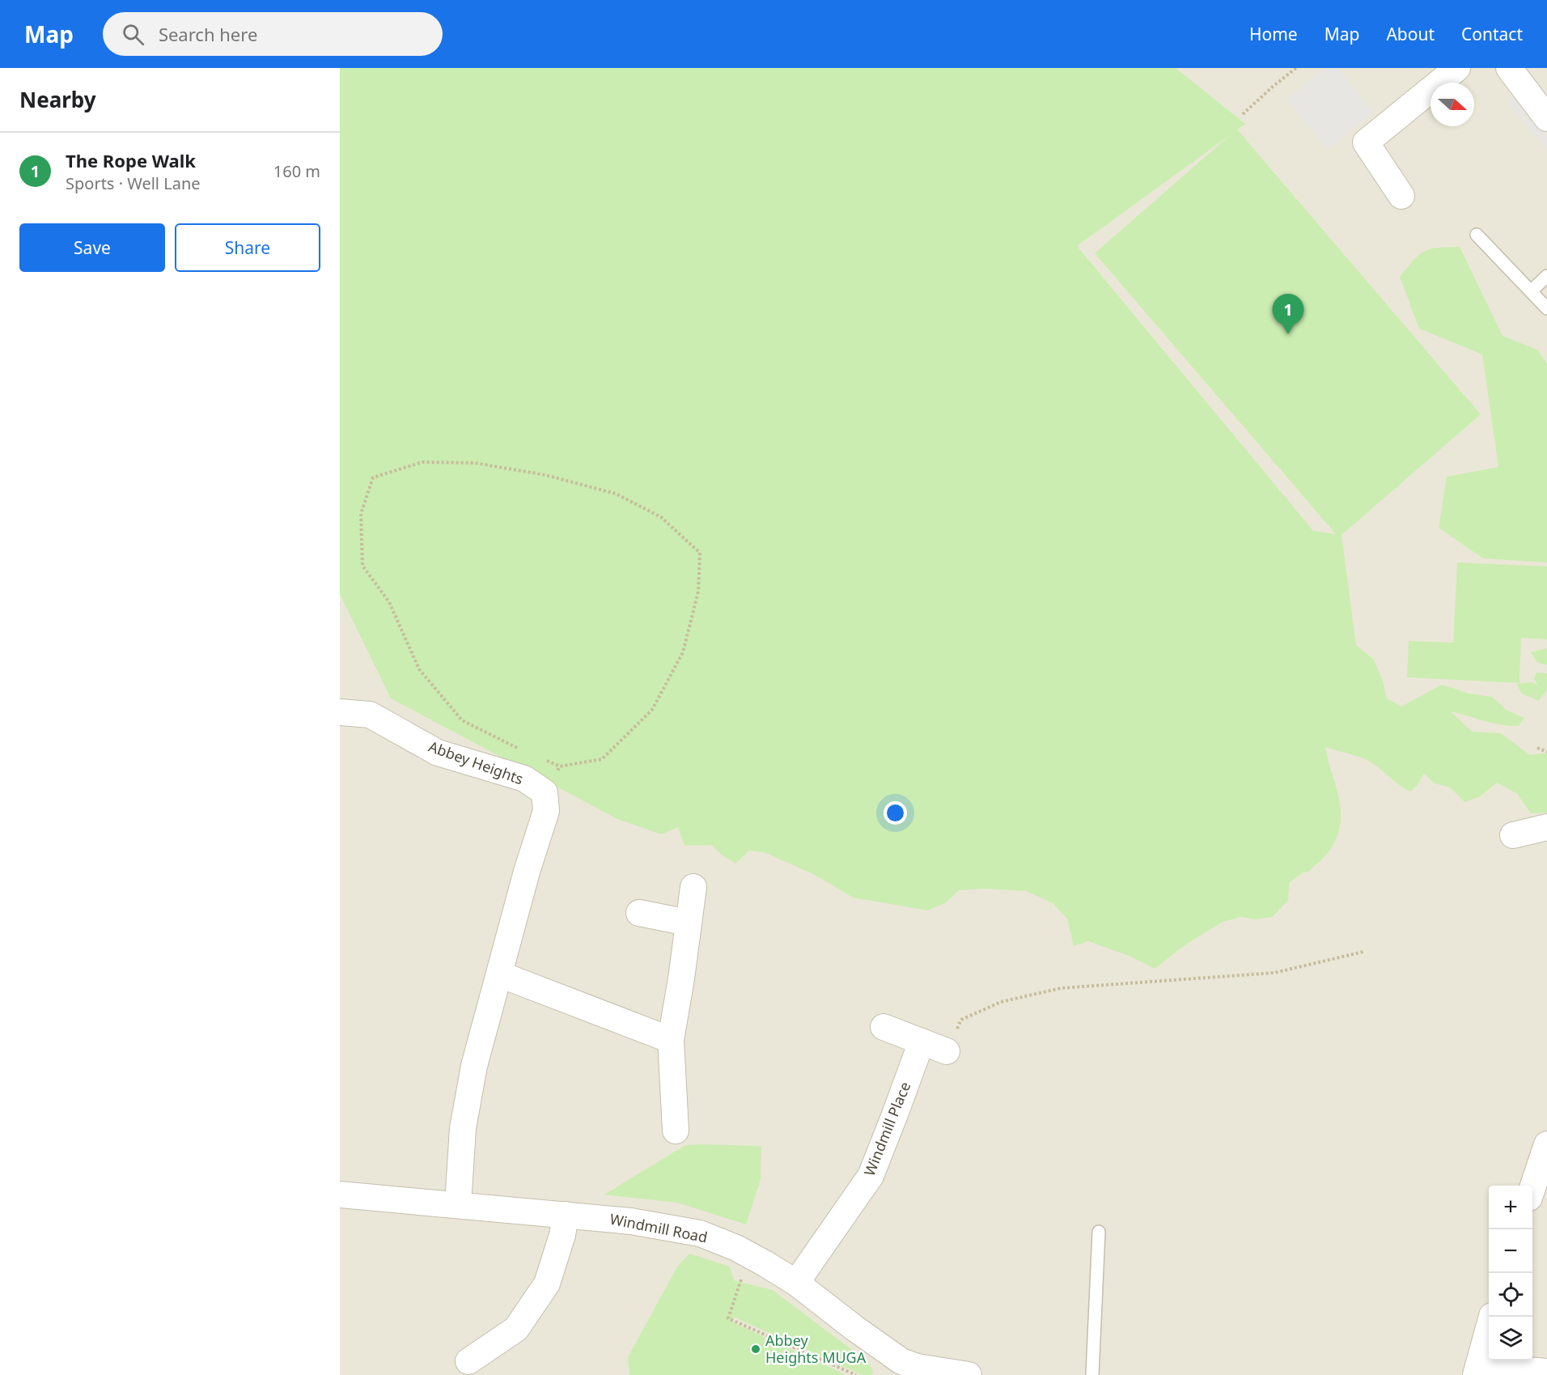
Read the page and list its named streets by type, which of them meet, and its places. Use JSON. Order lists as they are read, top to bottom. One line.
{"streets":{"street":["Abbey Heights","Windmill Place","Windmill Road"]},"crossings":[["Abbey Heights","Windmill Road"],["Windmill Place","Windmill Road"]],"places":["Abbey Heights MUGA"],"north":"right","page":{"header":"Map","search":"Search here","nav":["Home","Map","About","Contact"],"heading":"Nearby","list":[{"mark":"1","name":"The Rope Walk","note":"Sports · Well Lane","value":"160 m"}],"buttons":["Save","Share"],"pins":"1","map_buttons":["+","−"]}}
